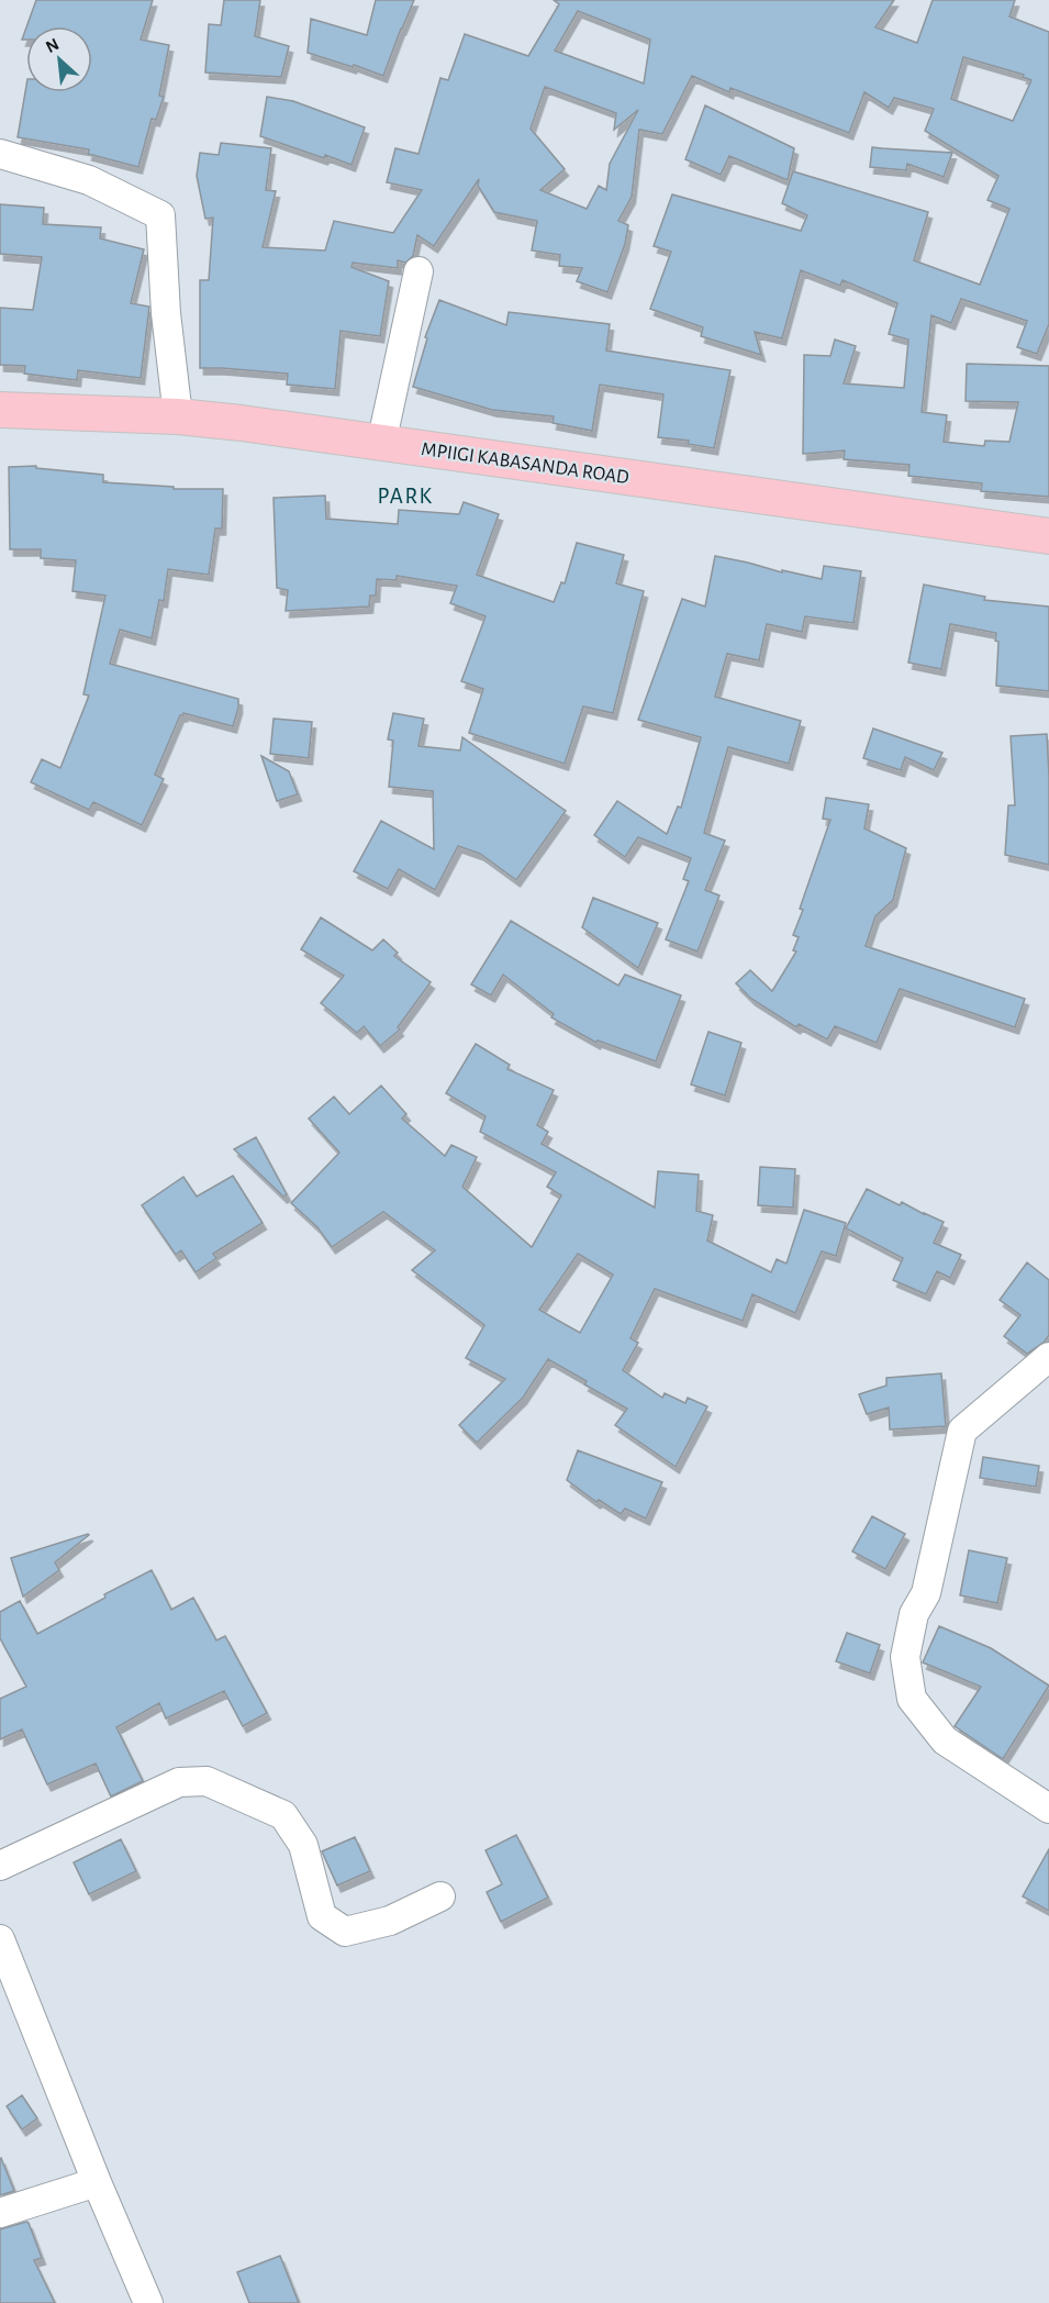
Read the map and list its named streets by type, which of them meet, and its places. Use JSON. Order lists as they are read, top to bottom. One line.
{"streets":{"main road":["MPIIGI KABASANDA ROAD"]},"districts":["PARK"],"north":"top left"}
